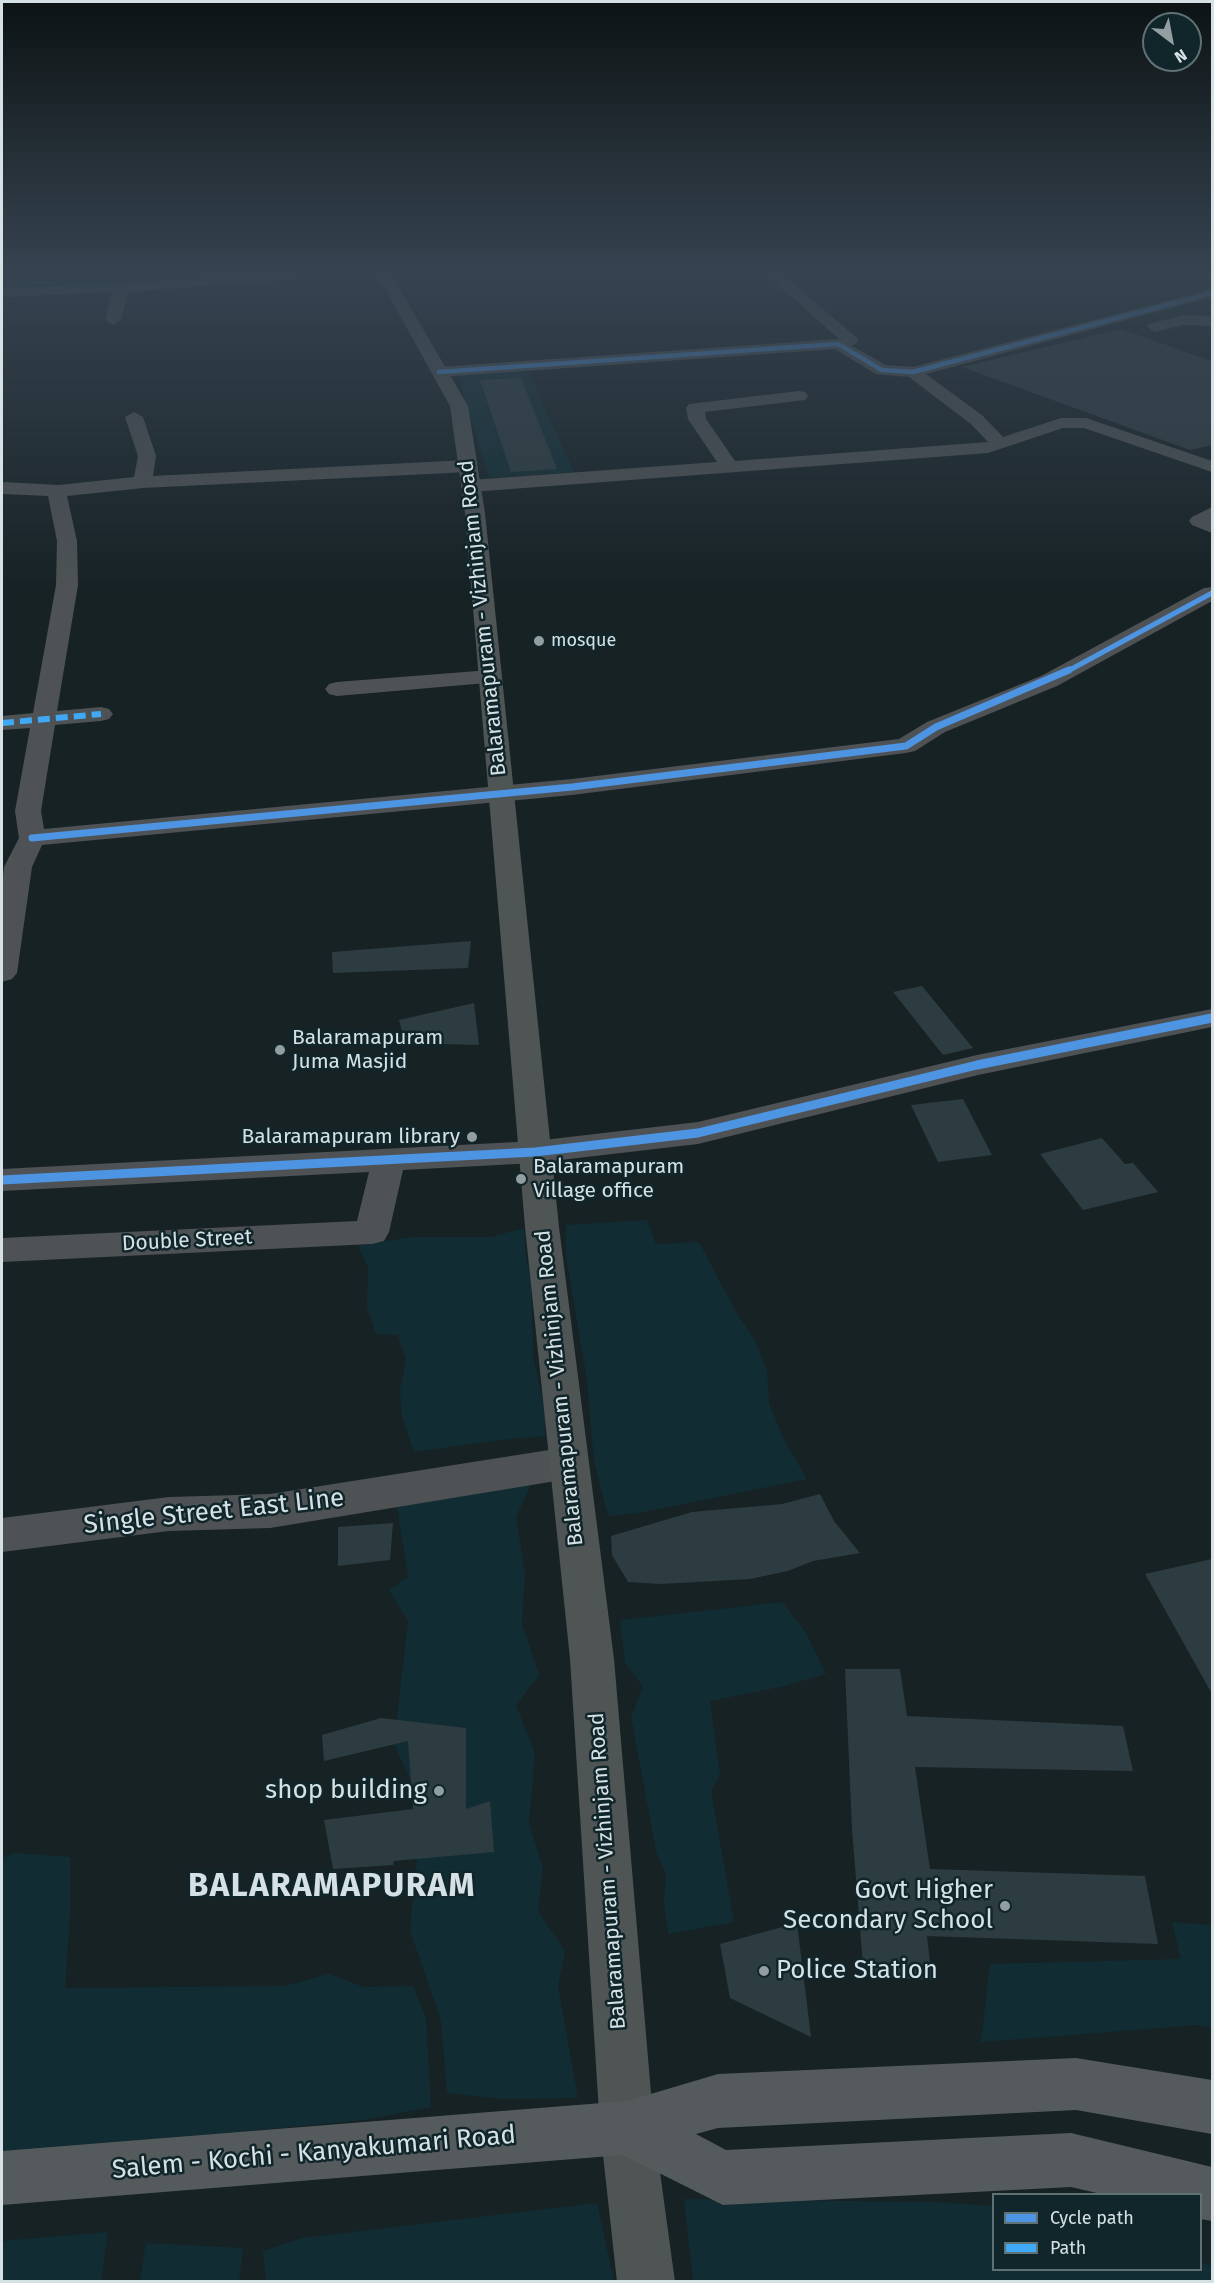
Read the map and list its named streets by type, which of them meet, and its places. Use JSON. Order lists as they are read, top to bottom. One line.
{"streets":{"main road":["Balaramapuram - Vizhinjam Road","Salem - Kochi - Kanyakumari Road"],"street":["Double Street","Single Street East Line"]},"crossings":[["Balaramapuram - Vizhinjam Road","Single Street East Line"],["Balaramapuram - Vizhinjam Road","Salem - Kochi - Kanyakumari Road"]],"districts":["BALARAMAPURAM"],"places":["mosque","Balaramapuram Juma Masjid","Balaramapuram library","Balaramapuram Village office","shop building","Govt Higher Secondary School","Police Station"],"legend":["Cycle path","Path"],"north":"bottom right"}
